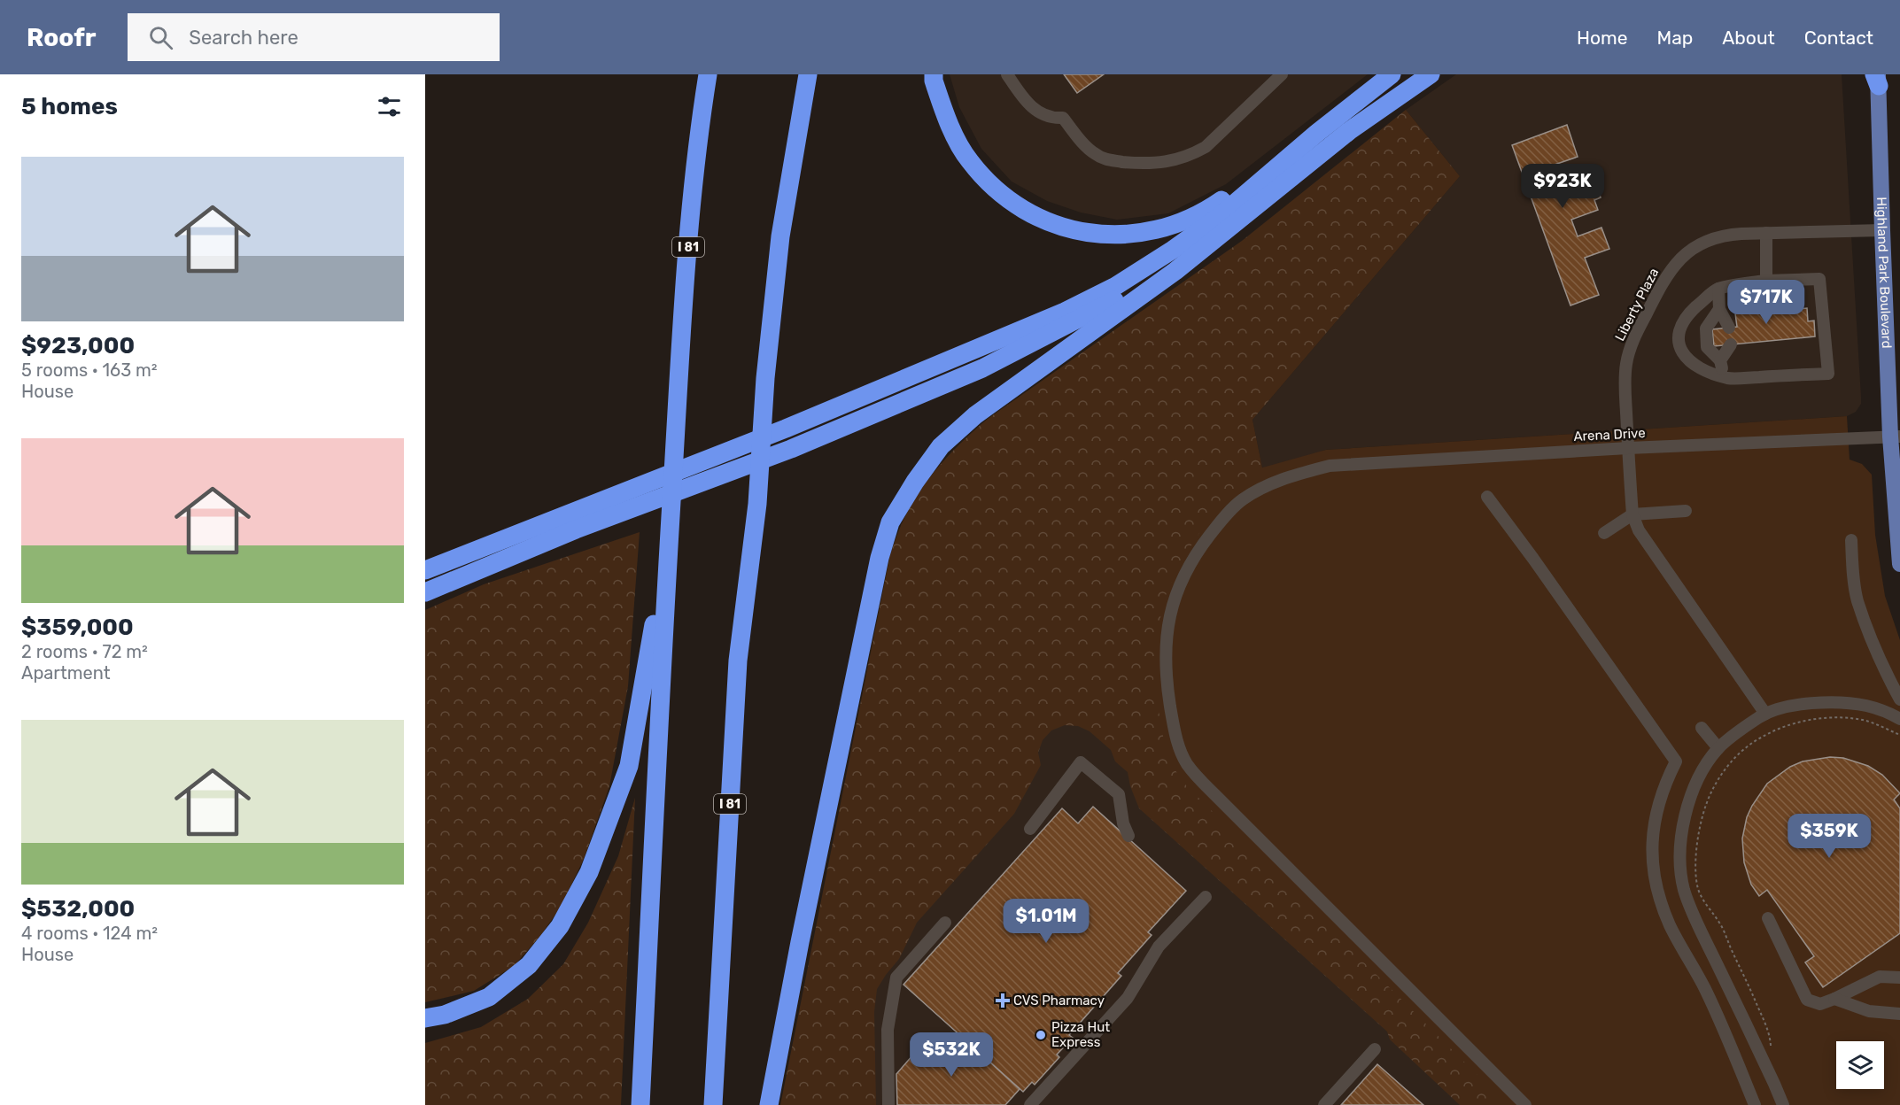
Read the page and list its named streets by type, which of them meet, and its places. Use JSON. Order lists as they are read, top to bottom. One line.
{"streets":{"highway":["I 81"],"main road":["Highland Park Boulevard"],"lane":["Liberty Plaza","Arena Drive"]},"crossings":[["Highland Park Boulevard","Liberty Plaza"],["Highland Park Boulevard","Arena Drive"],["Liberty Plaza","Arena Drive"]],"places":{"health":["CVS Pharmacy"],"other":["Pizza Hut Express"]},"page":{"header":"Roofr","search":"Search here","nav":["Home","Map","About","Contact"],"heading":"5 homes","list":[{"name":"$923,000","note":"5 rooms · 163 m² · House"},{"name":"$359,000","note":"2 rooms · 72 m² · Apartment"},{"name":"$532,000","note":"4 rooms · 124 m² · House"}],"price":["$923K","$717K","$359K","$1.01M","$532K"]}}
